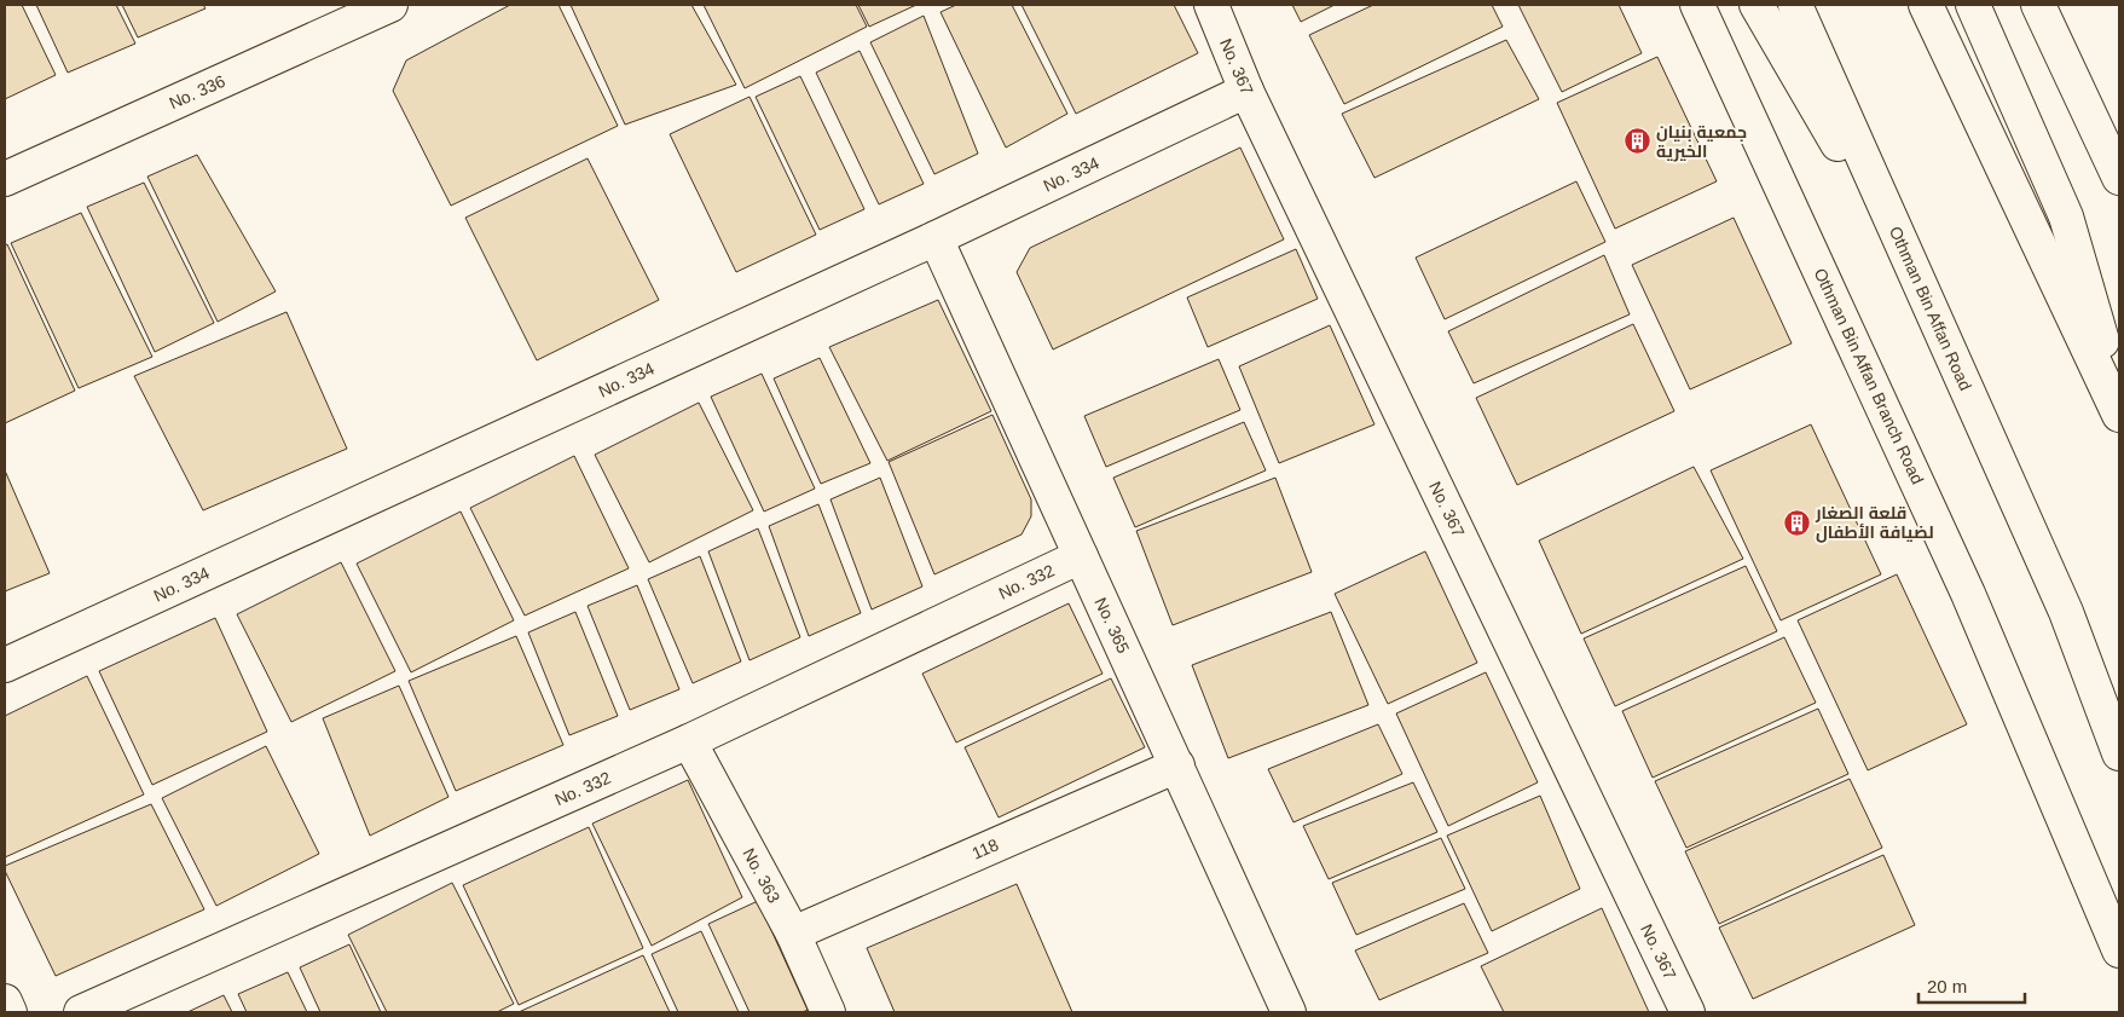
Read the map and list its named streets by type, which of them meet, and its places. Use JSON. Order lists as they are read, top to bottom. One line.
{"streets":{"street":["No. 367","No. 336","No. 334","Othman Bin Affan Road","Othman Bin Affan Branch Road","No. 332","No. 365","118","No. 363"]},"crossings":[["No. 367","No. 334"],["No. 334","No. 365"],["No. 332","No. 365"],["No. 332","No. 363"],["No. 365","118"],["118","No. 363"]],"places":{"building":["جمعية بنيان الخيرية","قلعة الصغار لضيافة الأطفال"]},"scale_bar":"20 m"}
